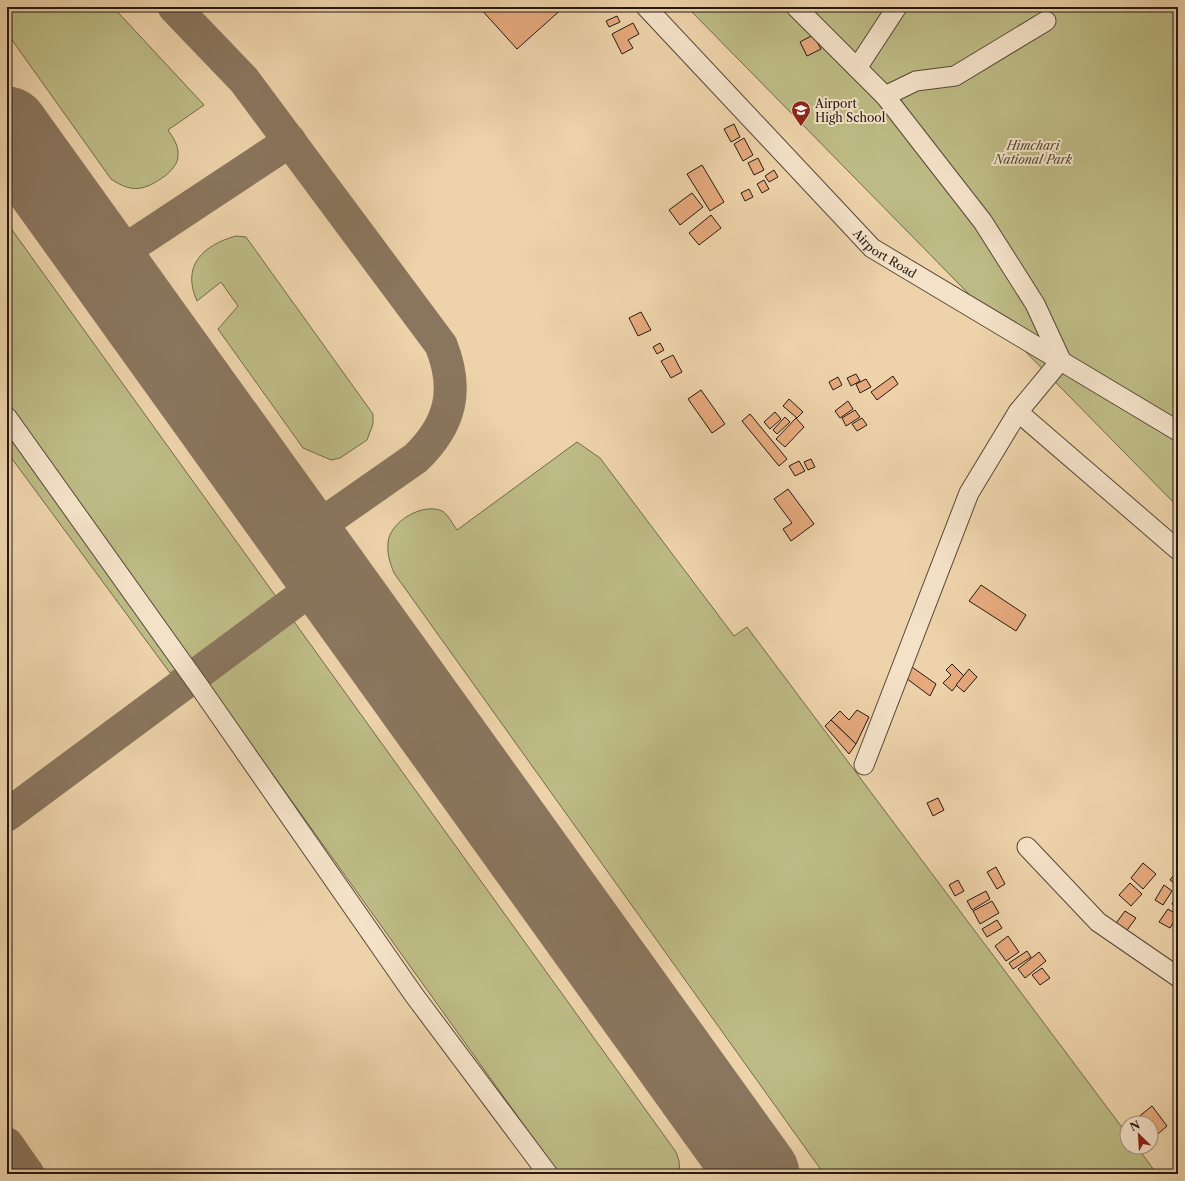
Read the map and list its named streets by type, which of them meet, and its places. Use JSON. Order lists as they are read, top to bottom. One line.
{"streets":{"street":["Airport Road"]},"parks":["Himchari National Park"],"places":{"school or university":["Airport High School"]},"north":"top left"}
